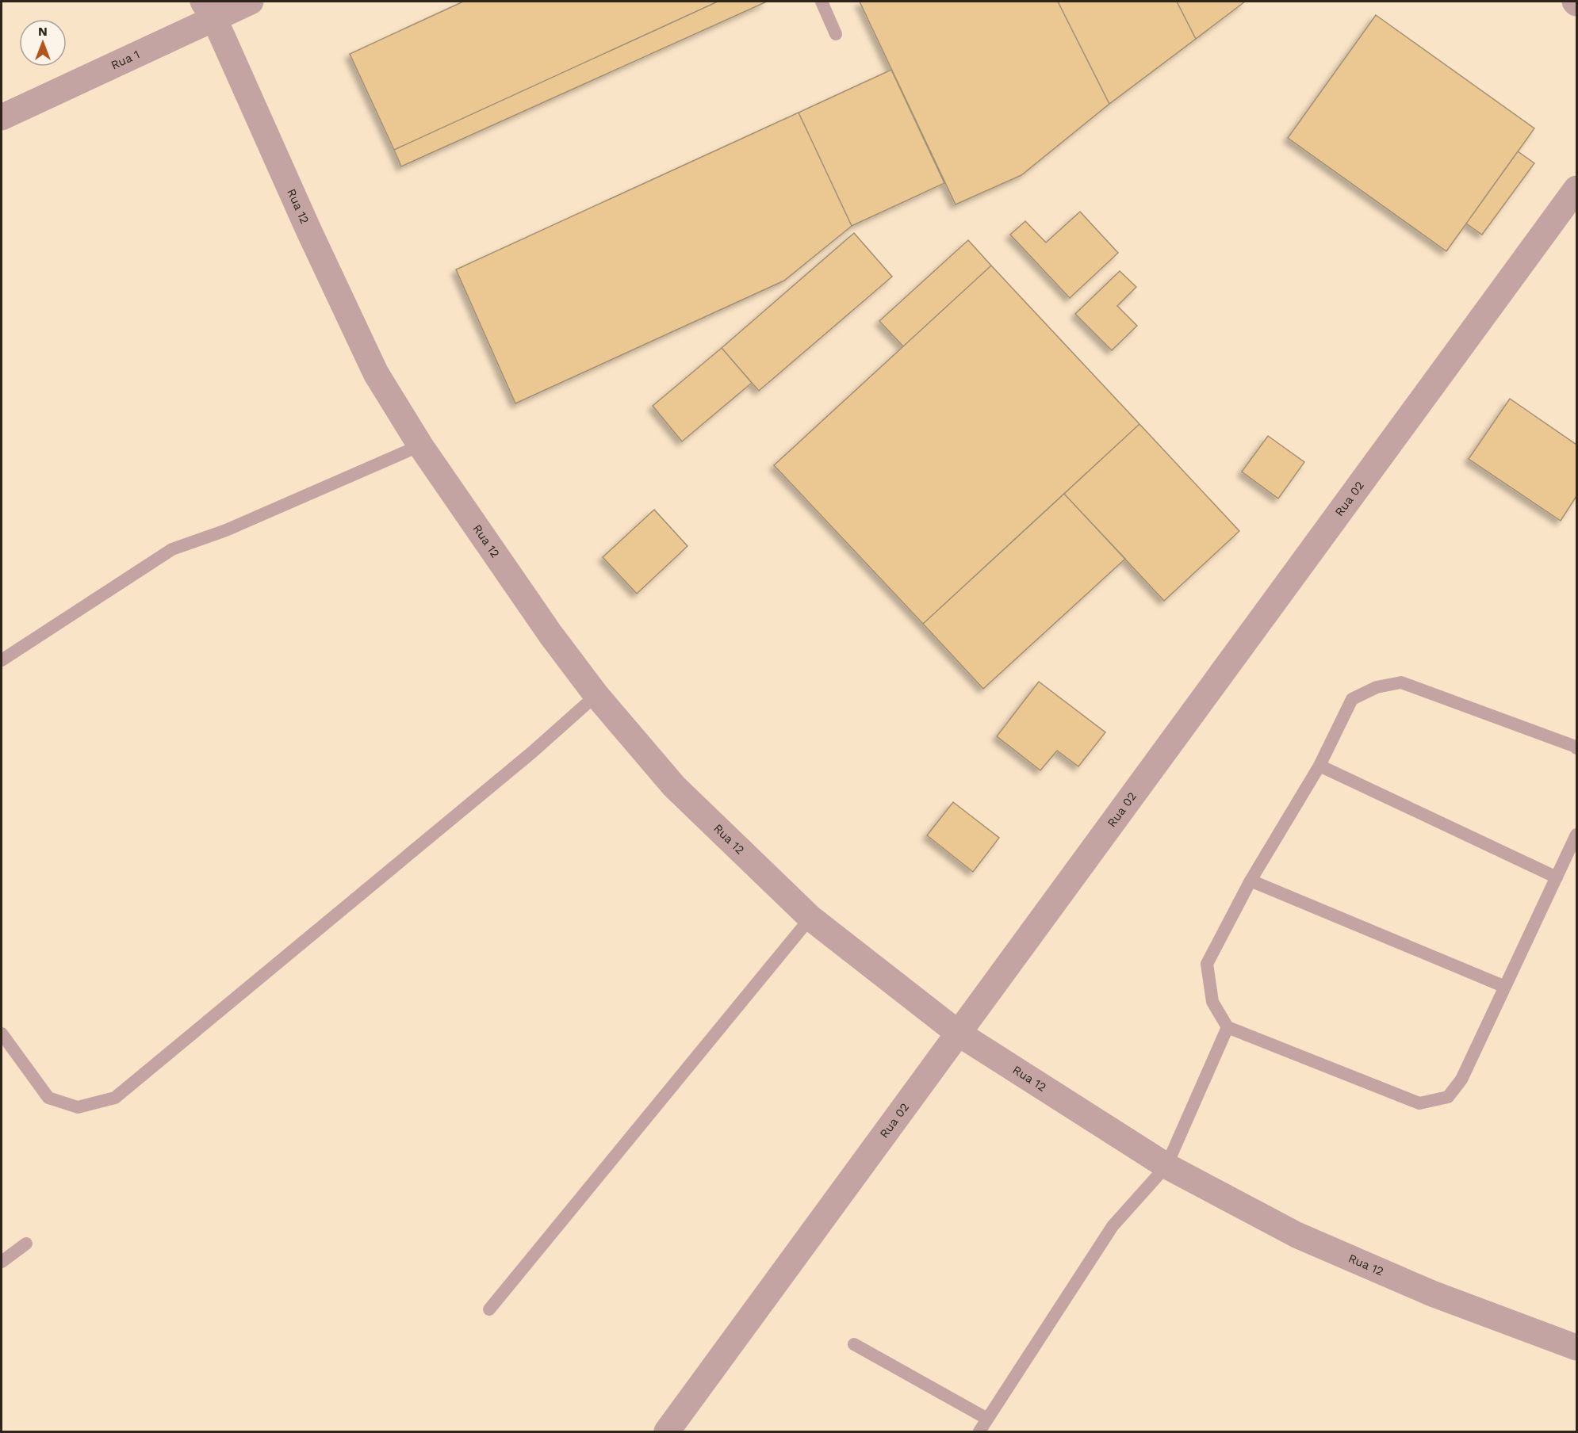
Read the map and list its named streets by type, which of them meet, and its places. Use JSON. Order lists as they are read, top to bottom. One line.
{"streets":{"street":["Rua 1","Rua 12","Rua 02"]},"crossings":[["Rua 1","Rua 12"],["Rua 12","Rua 02"]],"north":"top"}
